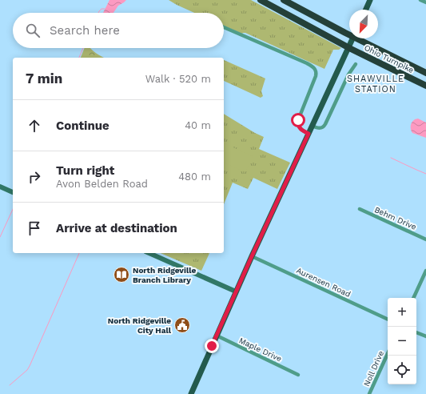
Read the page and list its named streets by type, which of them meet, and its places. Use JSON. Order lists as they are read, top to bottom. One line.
{"streets":{"highway":["Ohio Turnpike"],"street":["Behm Drive","Aurensen Road","Maple Drive","Noll Drive"]},"districts":["SHAWVILLE STATION"],"places":{"library":["North Ridgeville Branch Library"],"public building":["North Ridgeville City Hall"]},"north":"bottom left","page":{"search":"Search here","heading":["7 min","Walk · 520 m"],"list":[["Continue","40 m"],["Turn right","Avon Belden Road","480 m"],"Arrive at destination"],"map_buttons":["+","−"]}}
